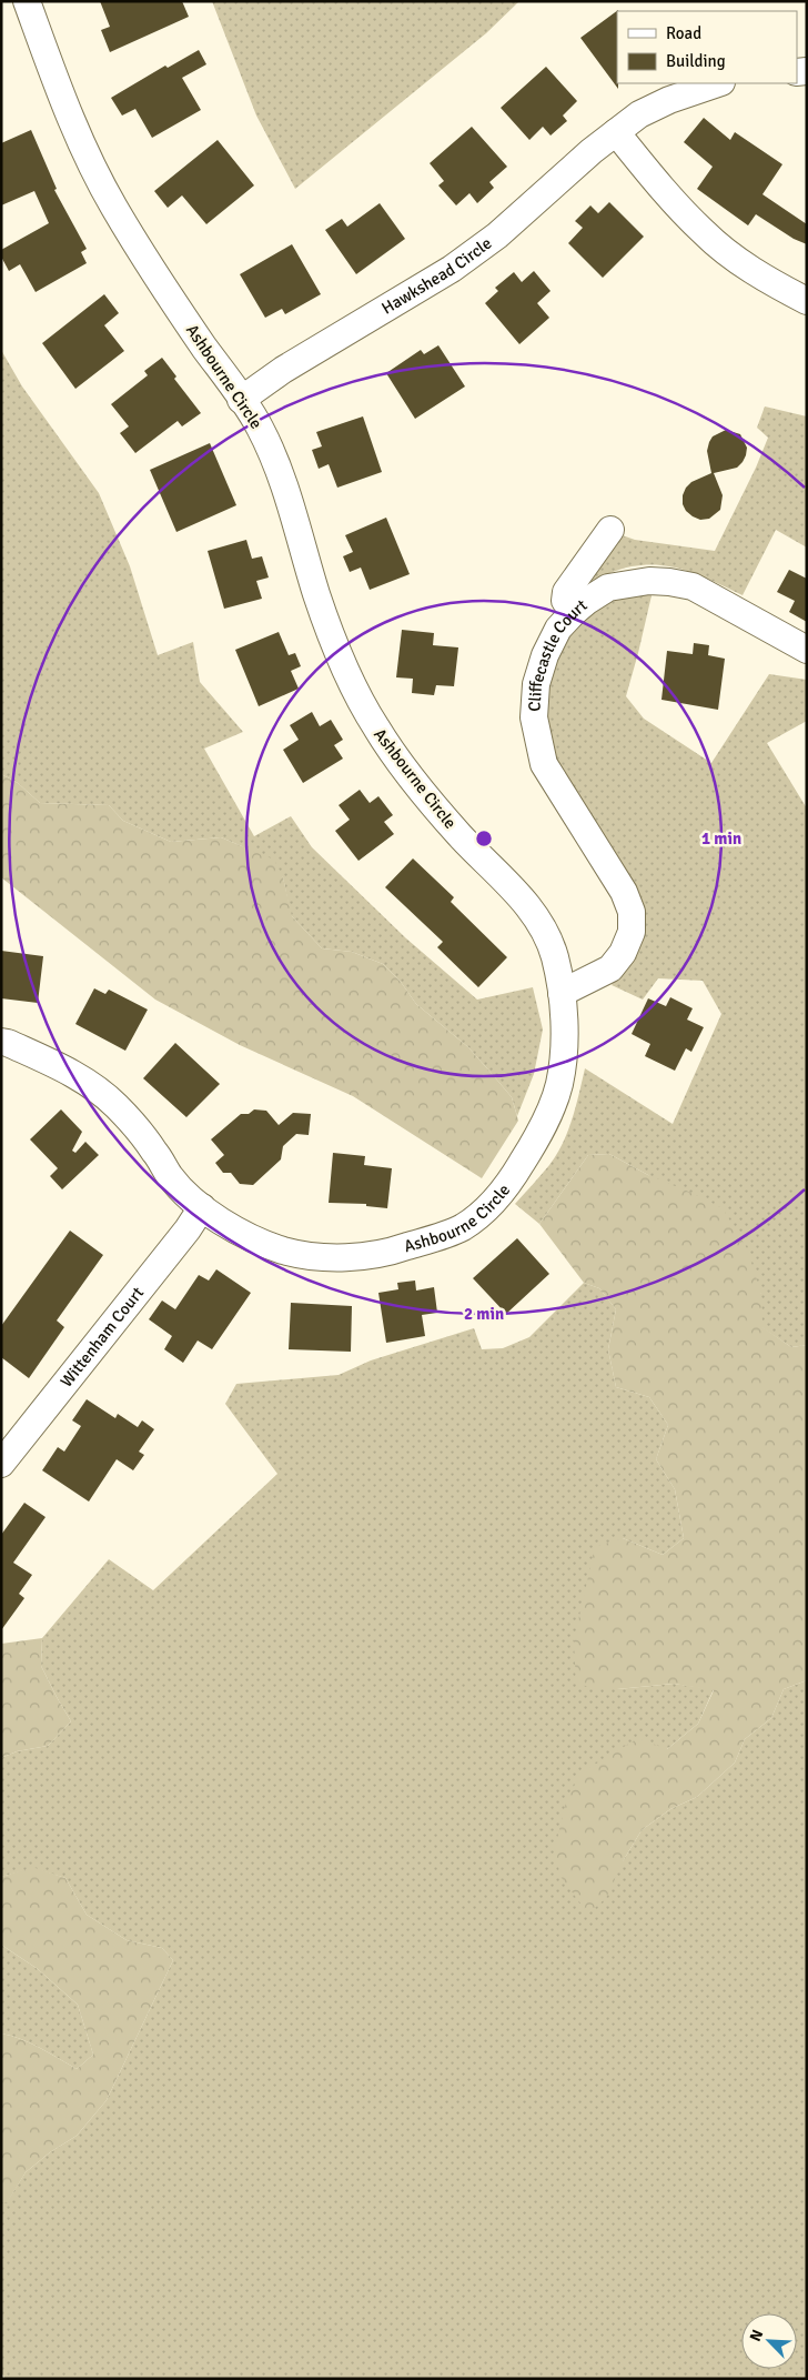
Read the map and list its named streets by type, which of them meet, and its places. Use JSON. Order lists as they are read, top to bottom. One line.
{"streets":{"street":["Hawkshead Circle","Ashbourne Circle","Cliffecastle Court","Wittenham Court"]},"crossings":[["Hawkshead Circle","Ashbourne Circle"],["Ashbourne Circle","Cliffecastle Court"],["Ashbourne Circle","Wittenham Court"]],"legend":["Road","Building"],"north":"top left","rings":["1 min","2 min"]}
